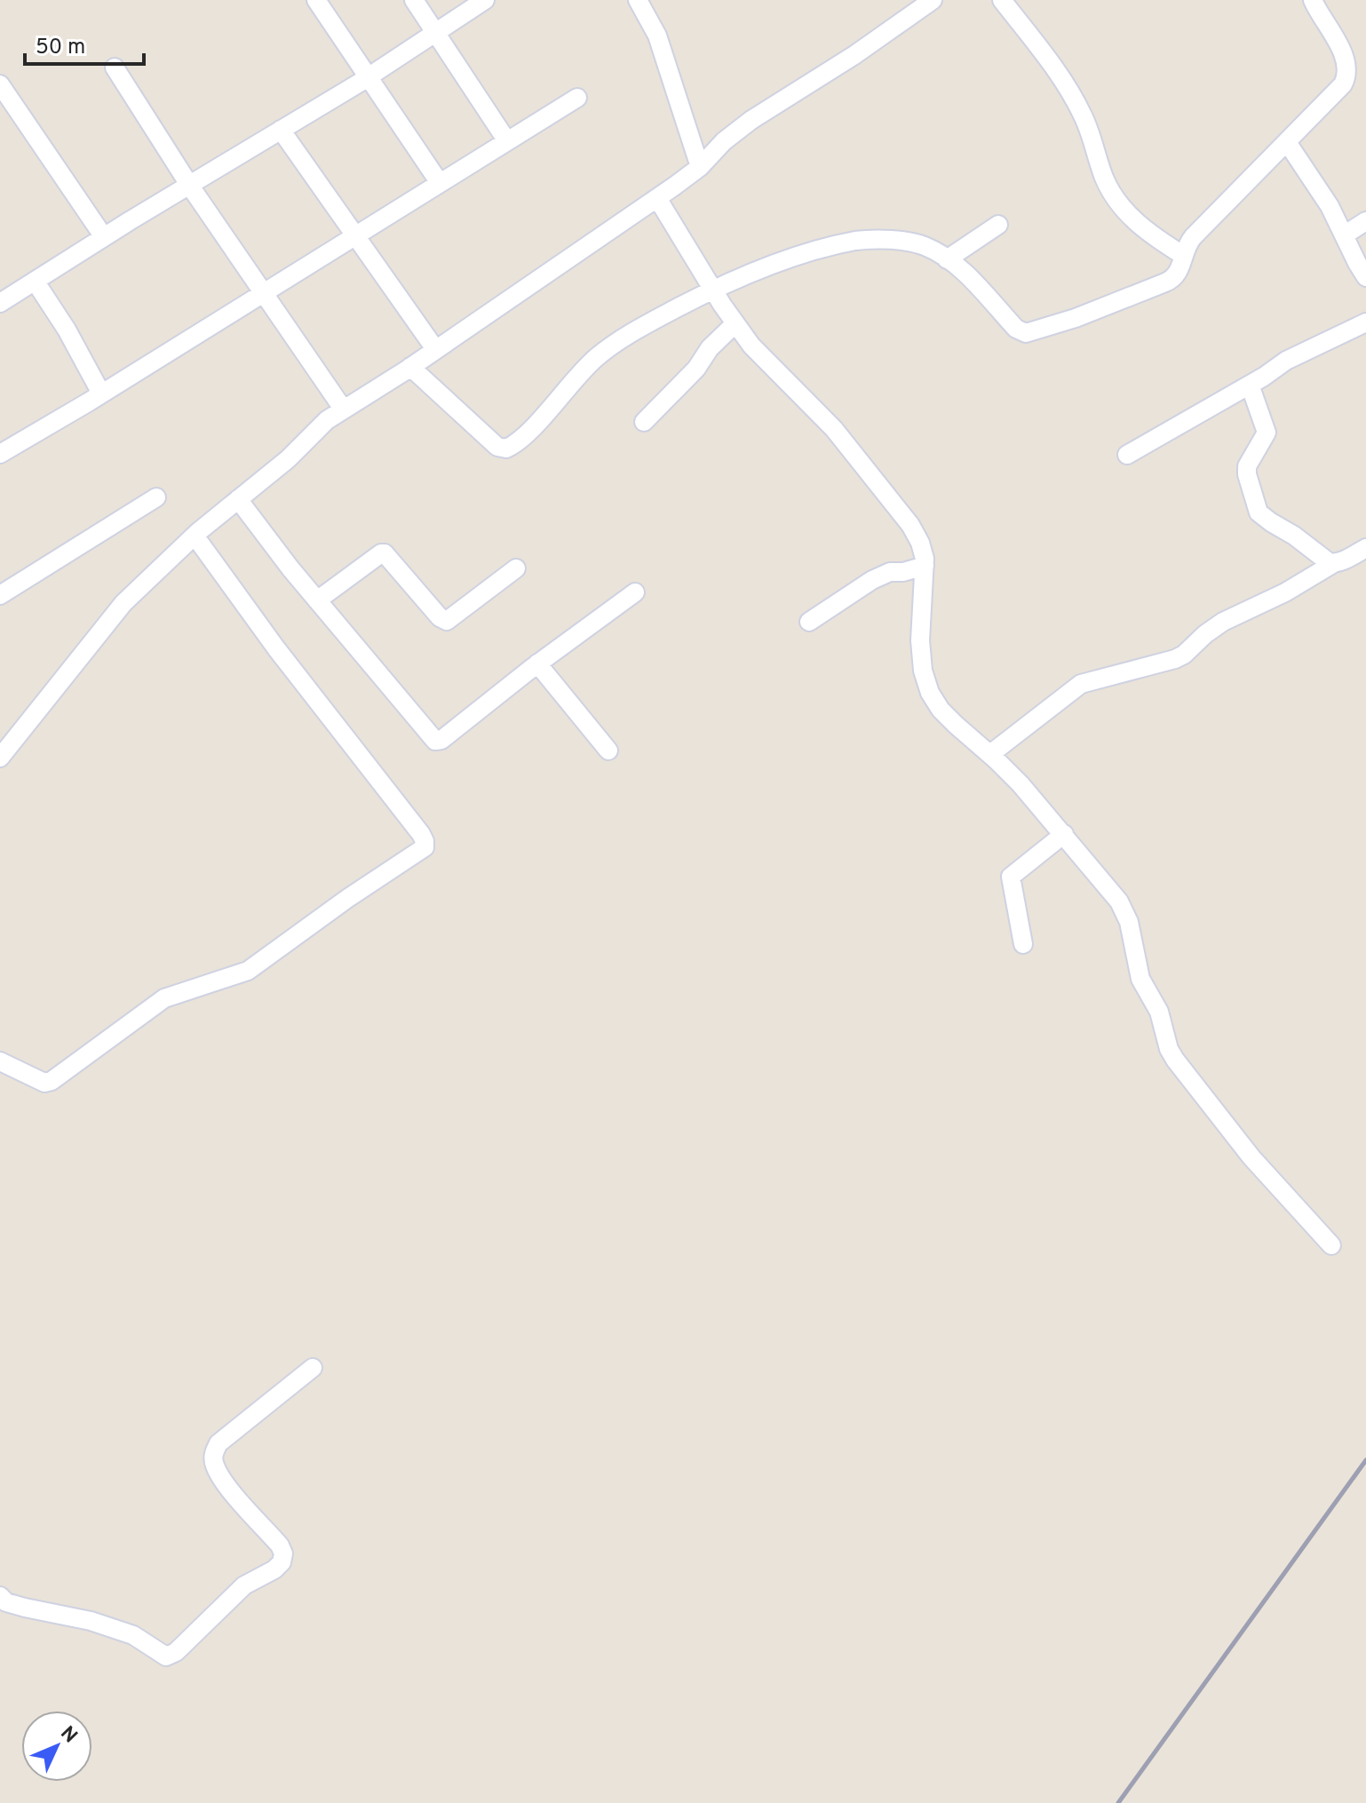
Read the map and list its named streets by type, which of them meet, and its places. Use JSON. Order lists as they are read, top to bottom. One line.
{"scale_bar":"50 m","north":"top right"}
